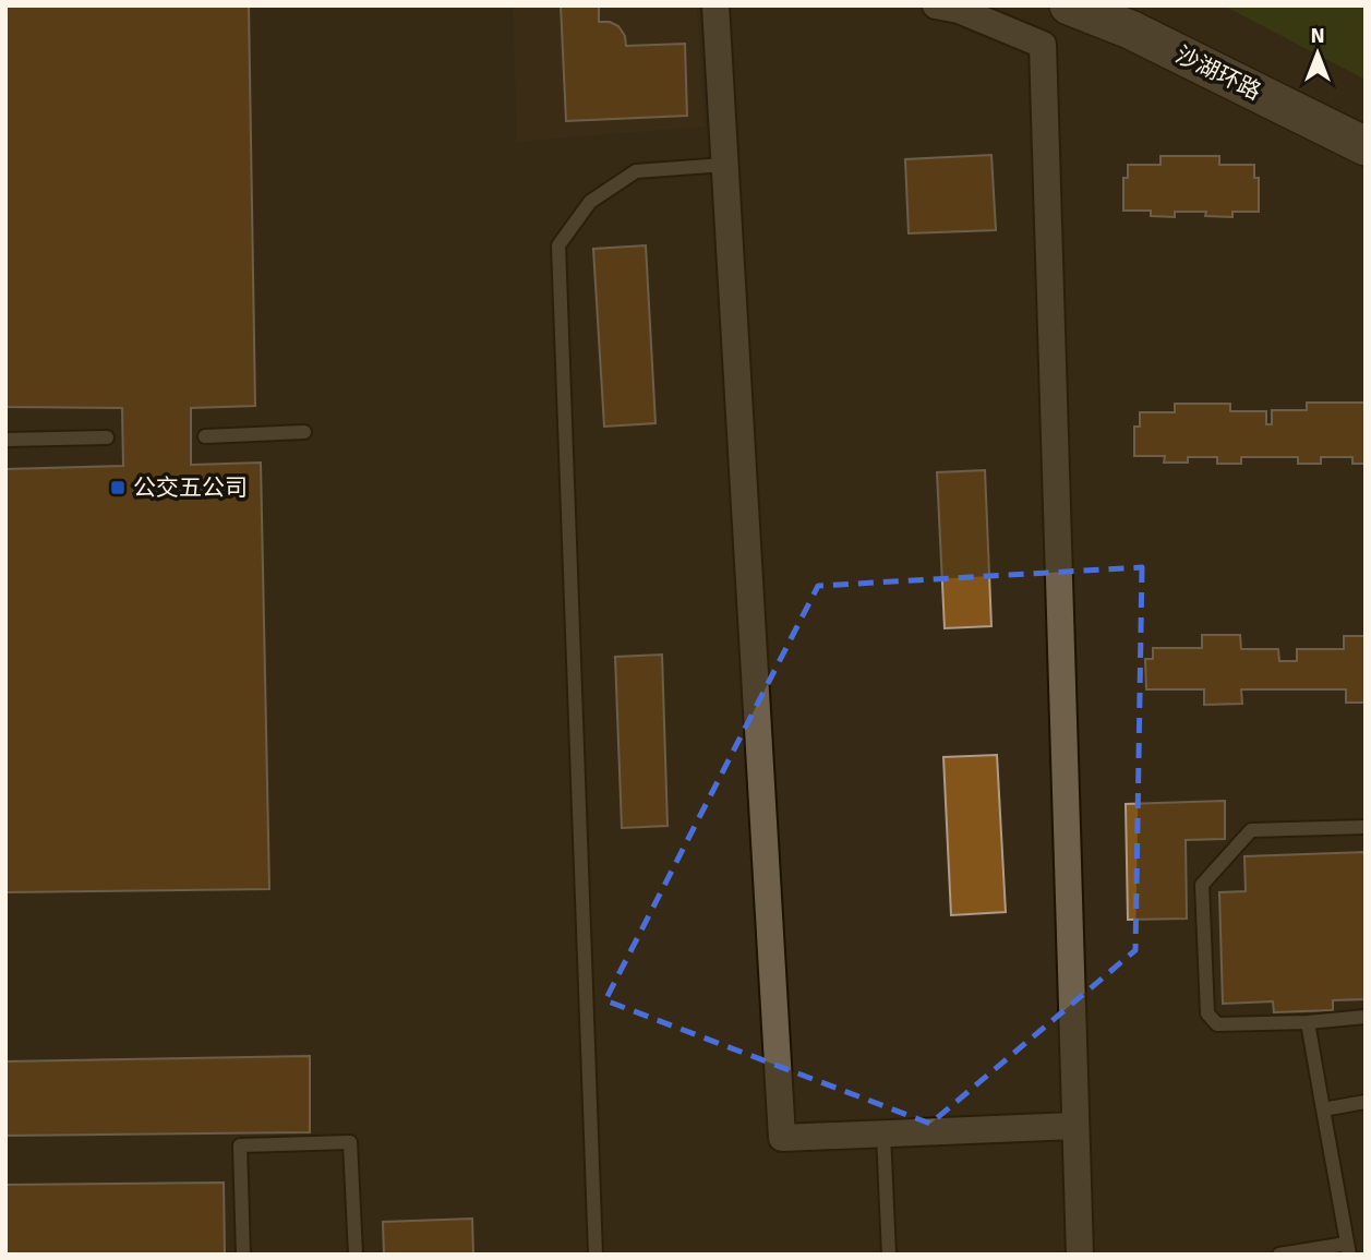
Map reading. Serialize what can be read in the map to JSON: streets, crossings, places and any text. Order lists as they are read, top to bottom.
{
  "streets": {
    "main road": ["沙湖环路"]
  },
  "places": {
    "transit": ["公交五公司"]
  },
  "north": "top"
}
